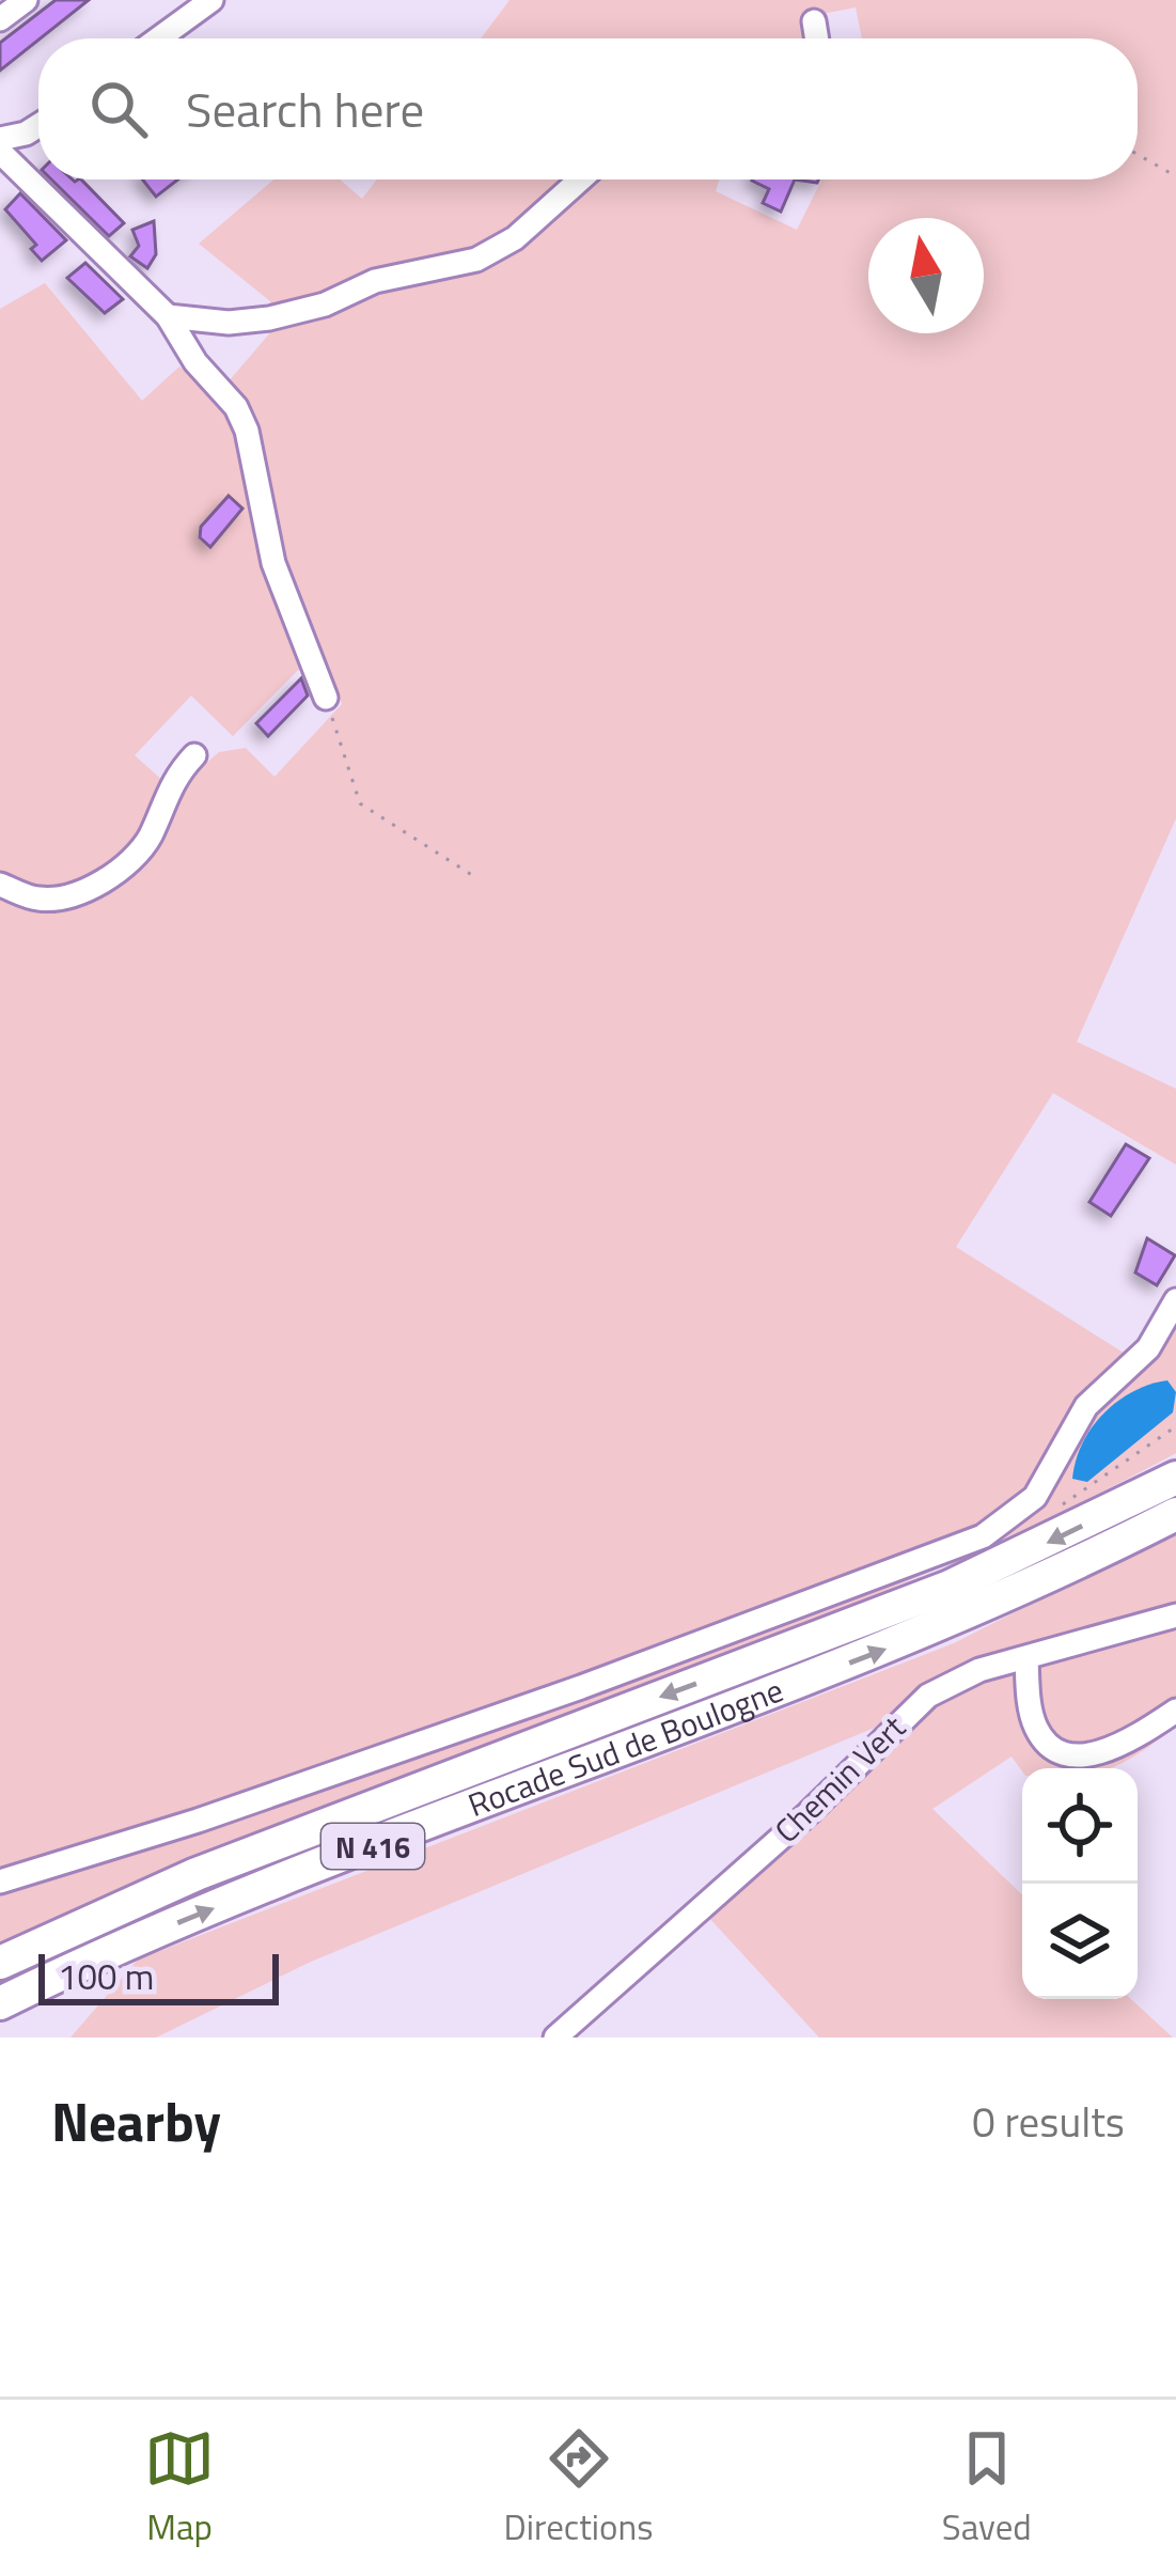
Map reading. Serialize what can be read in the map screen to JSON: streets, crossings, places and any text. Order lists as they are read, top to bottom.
{
  "streets": {
    "highway": ["Rocade Sud de Boulogne", "N 416"],
    "street": ["Chemin Vert"]
  },
  "scale_bar": "100 m",
  "north": "top",
  "page": {
    "search": "Search here",
    "scale": "100 m",
    "heading": ["Nearby", "0 results"],
    "nav": ["Map", "Directions", "Saved"]
  }
}
